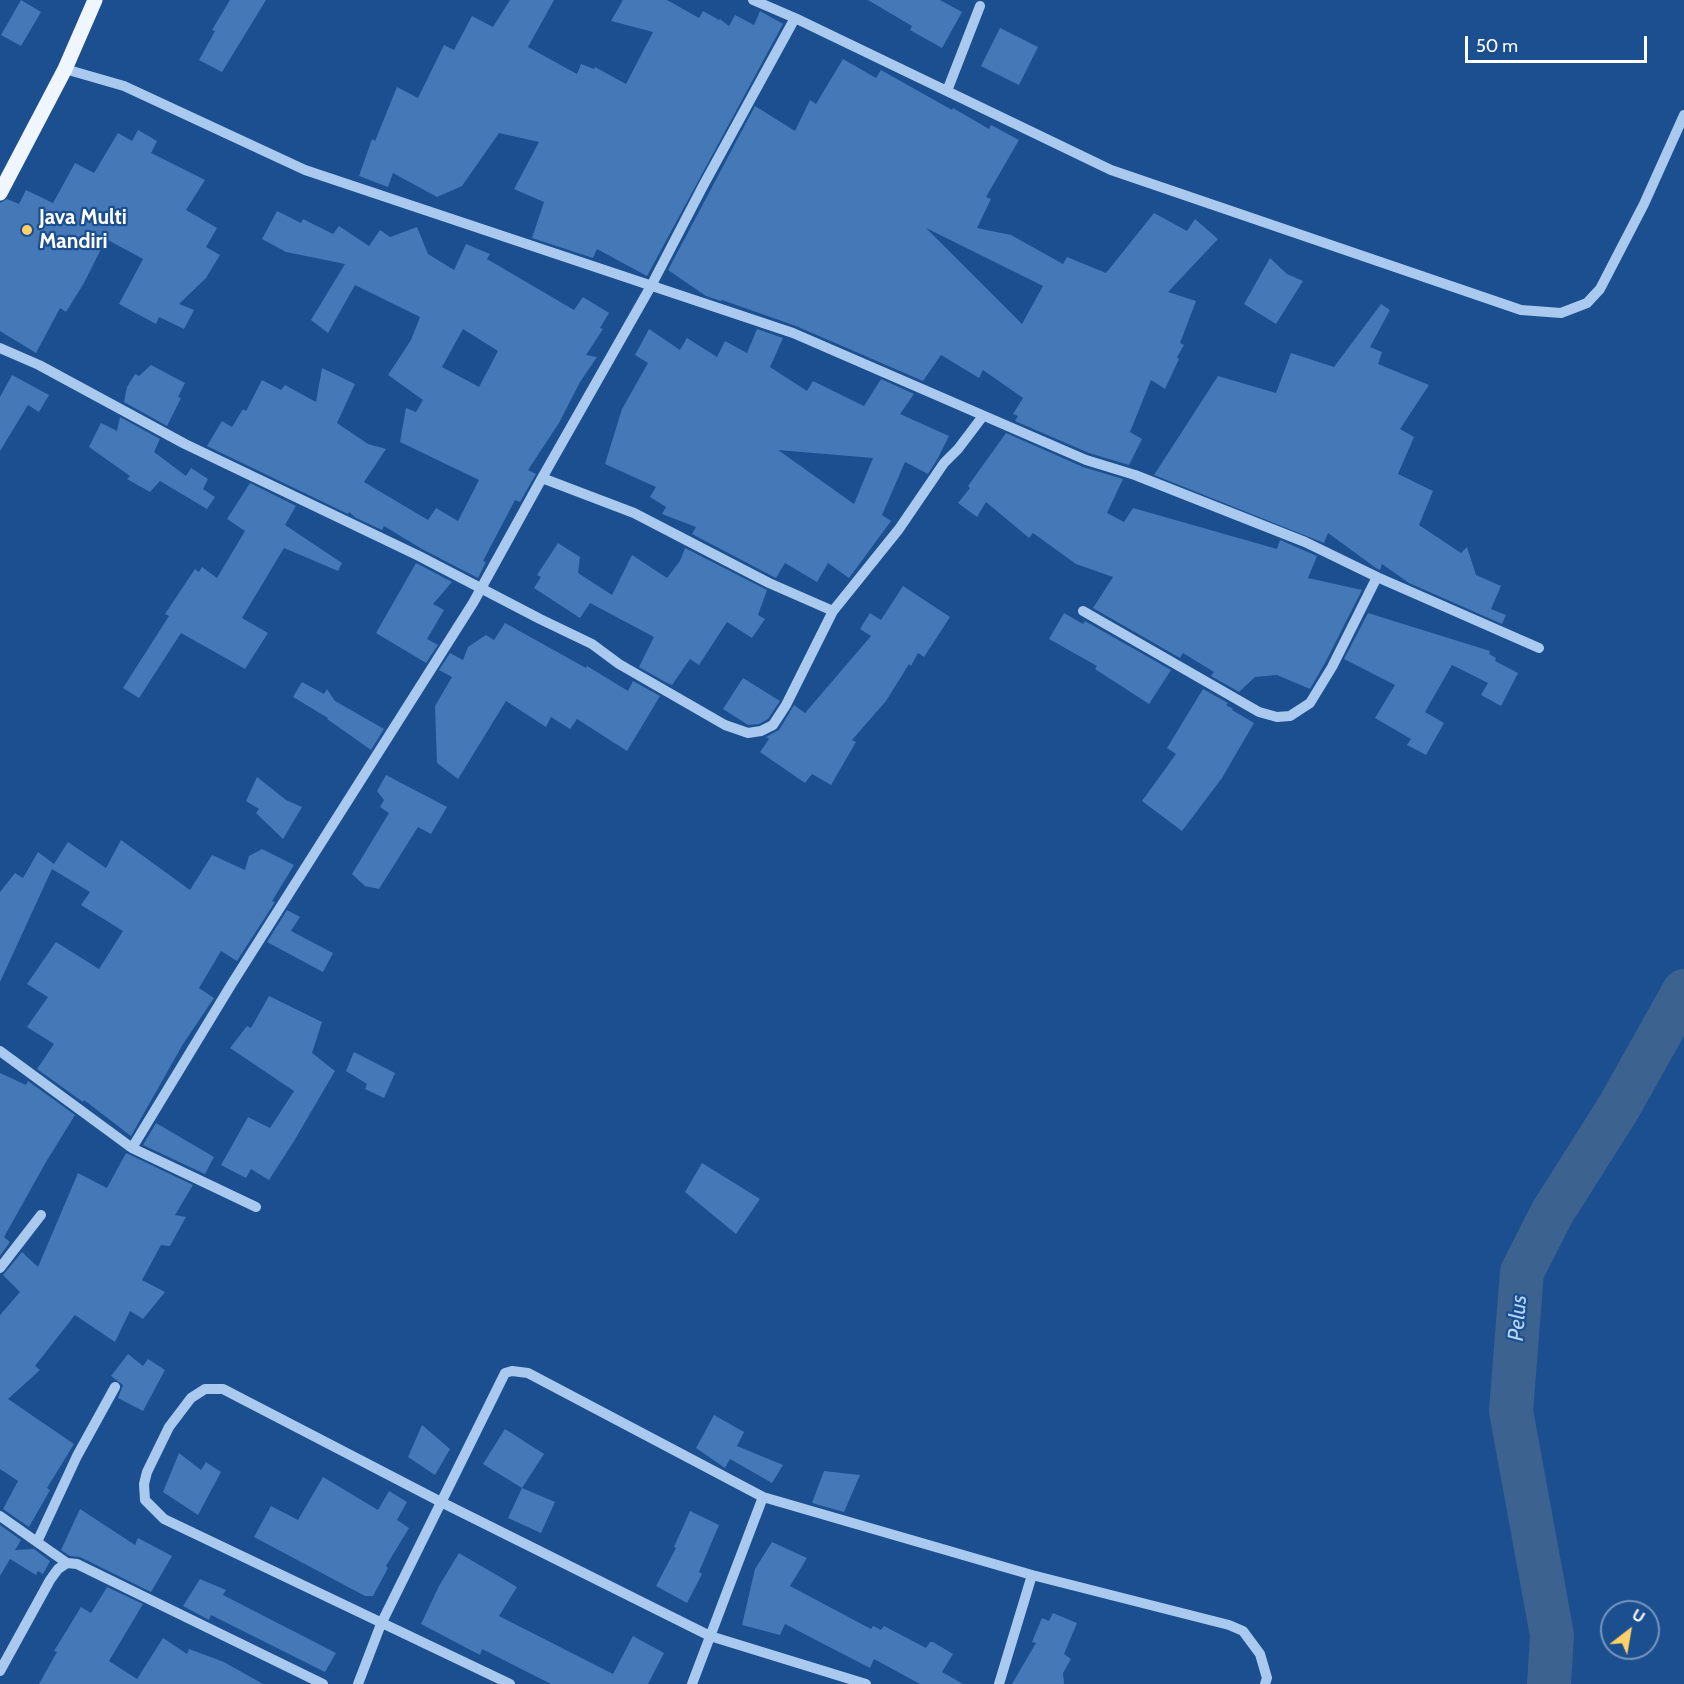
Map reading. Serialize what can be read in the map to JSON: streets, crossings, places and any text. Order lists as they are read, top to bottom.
{
  "water": ["Pelus"],
  "places": ["Java Multi Mandiri"],
  "scale_bar": "50 m",
  "north": "top right"
}
